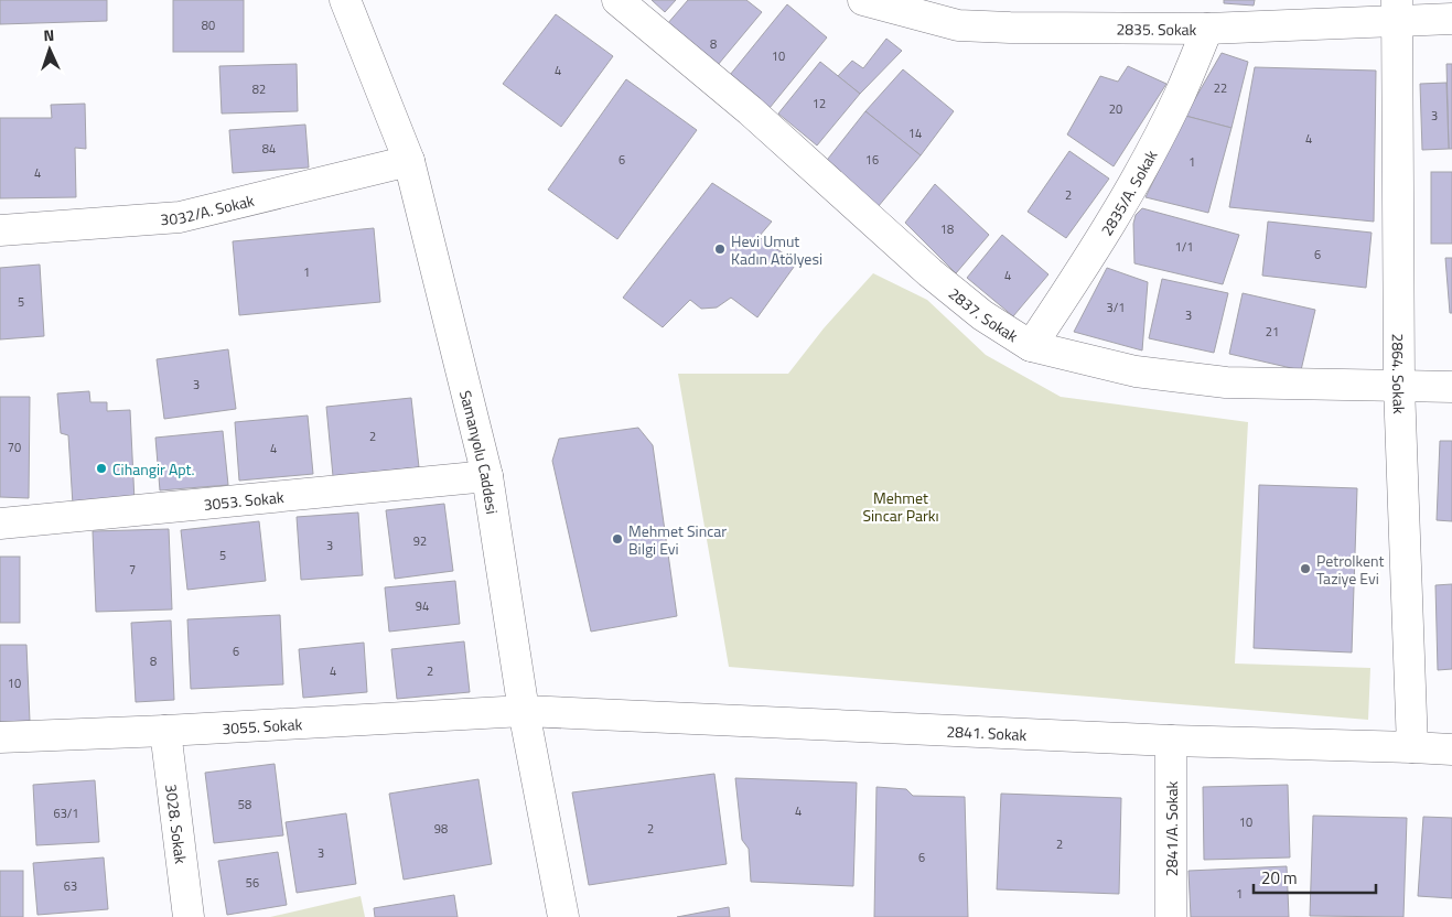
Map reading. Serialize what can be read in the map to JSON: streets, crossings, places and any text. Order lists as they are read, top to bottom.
{
  "streets": {
    "street": [
      "2835. Sokak",
      "2835/A. Sokak",
      "3032/A. Sokak",
      "2837. Sokak",
      "2864. Sokak",
      "Samanyolu Caddesi",
      "3053. Sokak",
      "3055. Sokak",
      "2841. Sokak",
      "3028. Sokak",
      "2841/A. Sokak"
    ]
  },
  "crossings": [
    ["2835. Sokak", "2835/A. Sokak"],
    ["2835. Sokak", "2864. Sokak"],
    ["2835/A. Sokak", "2837. Sokak"],
    ["3032/A. Sokak", "Samanyolu Caddesi"],
    ["2837. Sokak", "2864. Sokak"],
    ["2864. Sokak", "2841. Sokak"],
    ["Samanyolu Caddesi", "3053. Sokak"],
    ["Samanyolu Caddesi", "3055. Sokak"],
    ["Samanyolu Caddesi", "2841. Sokak"],
    ["3055. Sokak", "2841. Sokak"],
    ["3055. Sokak", "3028. Sokak"],
    ["2841. Sokak", "2841/A. Sokak"]
  ],
  "parks": ["Mehmet Sincar Parkı"],
  "places": [
    "Hevi Umut Kadın Atölyesi",
    "Cihangir Apt.",
    "Mehmet Sincar Bilgi Evi",
    "Petrolkent Taziye Evi"
  ],
  "house_numbers": [
    "80",
    "8",
    "10",
    "4",
    "22",
    "82",
    "12",
    "20",
    "3",
    "14",
    "4",
    "84",
    "6",
    "16",
    "1",
    "4",
    "2",
    "18",
    "1/1",
    "6",
    "1",
    "4",
    "5",
    "3/1",
    "3",
    "21",
    "3",
    "2",
    "70",
    "4",
    "92",
    "3",
    "5",
    "7",
    "94",
    "6",
    "8",
    "4",
    "2",
    "10",
    "58",
    "4",
    "63/1",
    "10",
    "98",
    "2",
    "2",
    "3",
    "6",
    "56",
    "63",
    "1"
  ],
  "scale_bar": "20 m",
  "north": "top"
}
